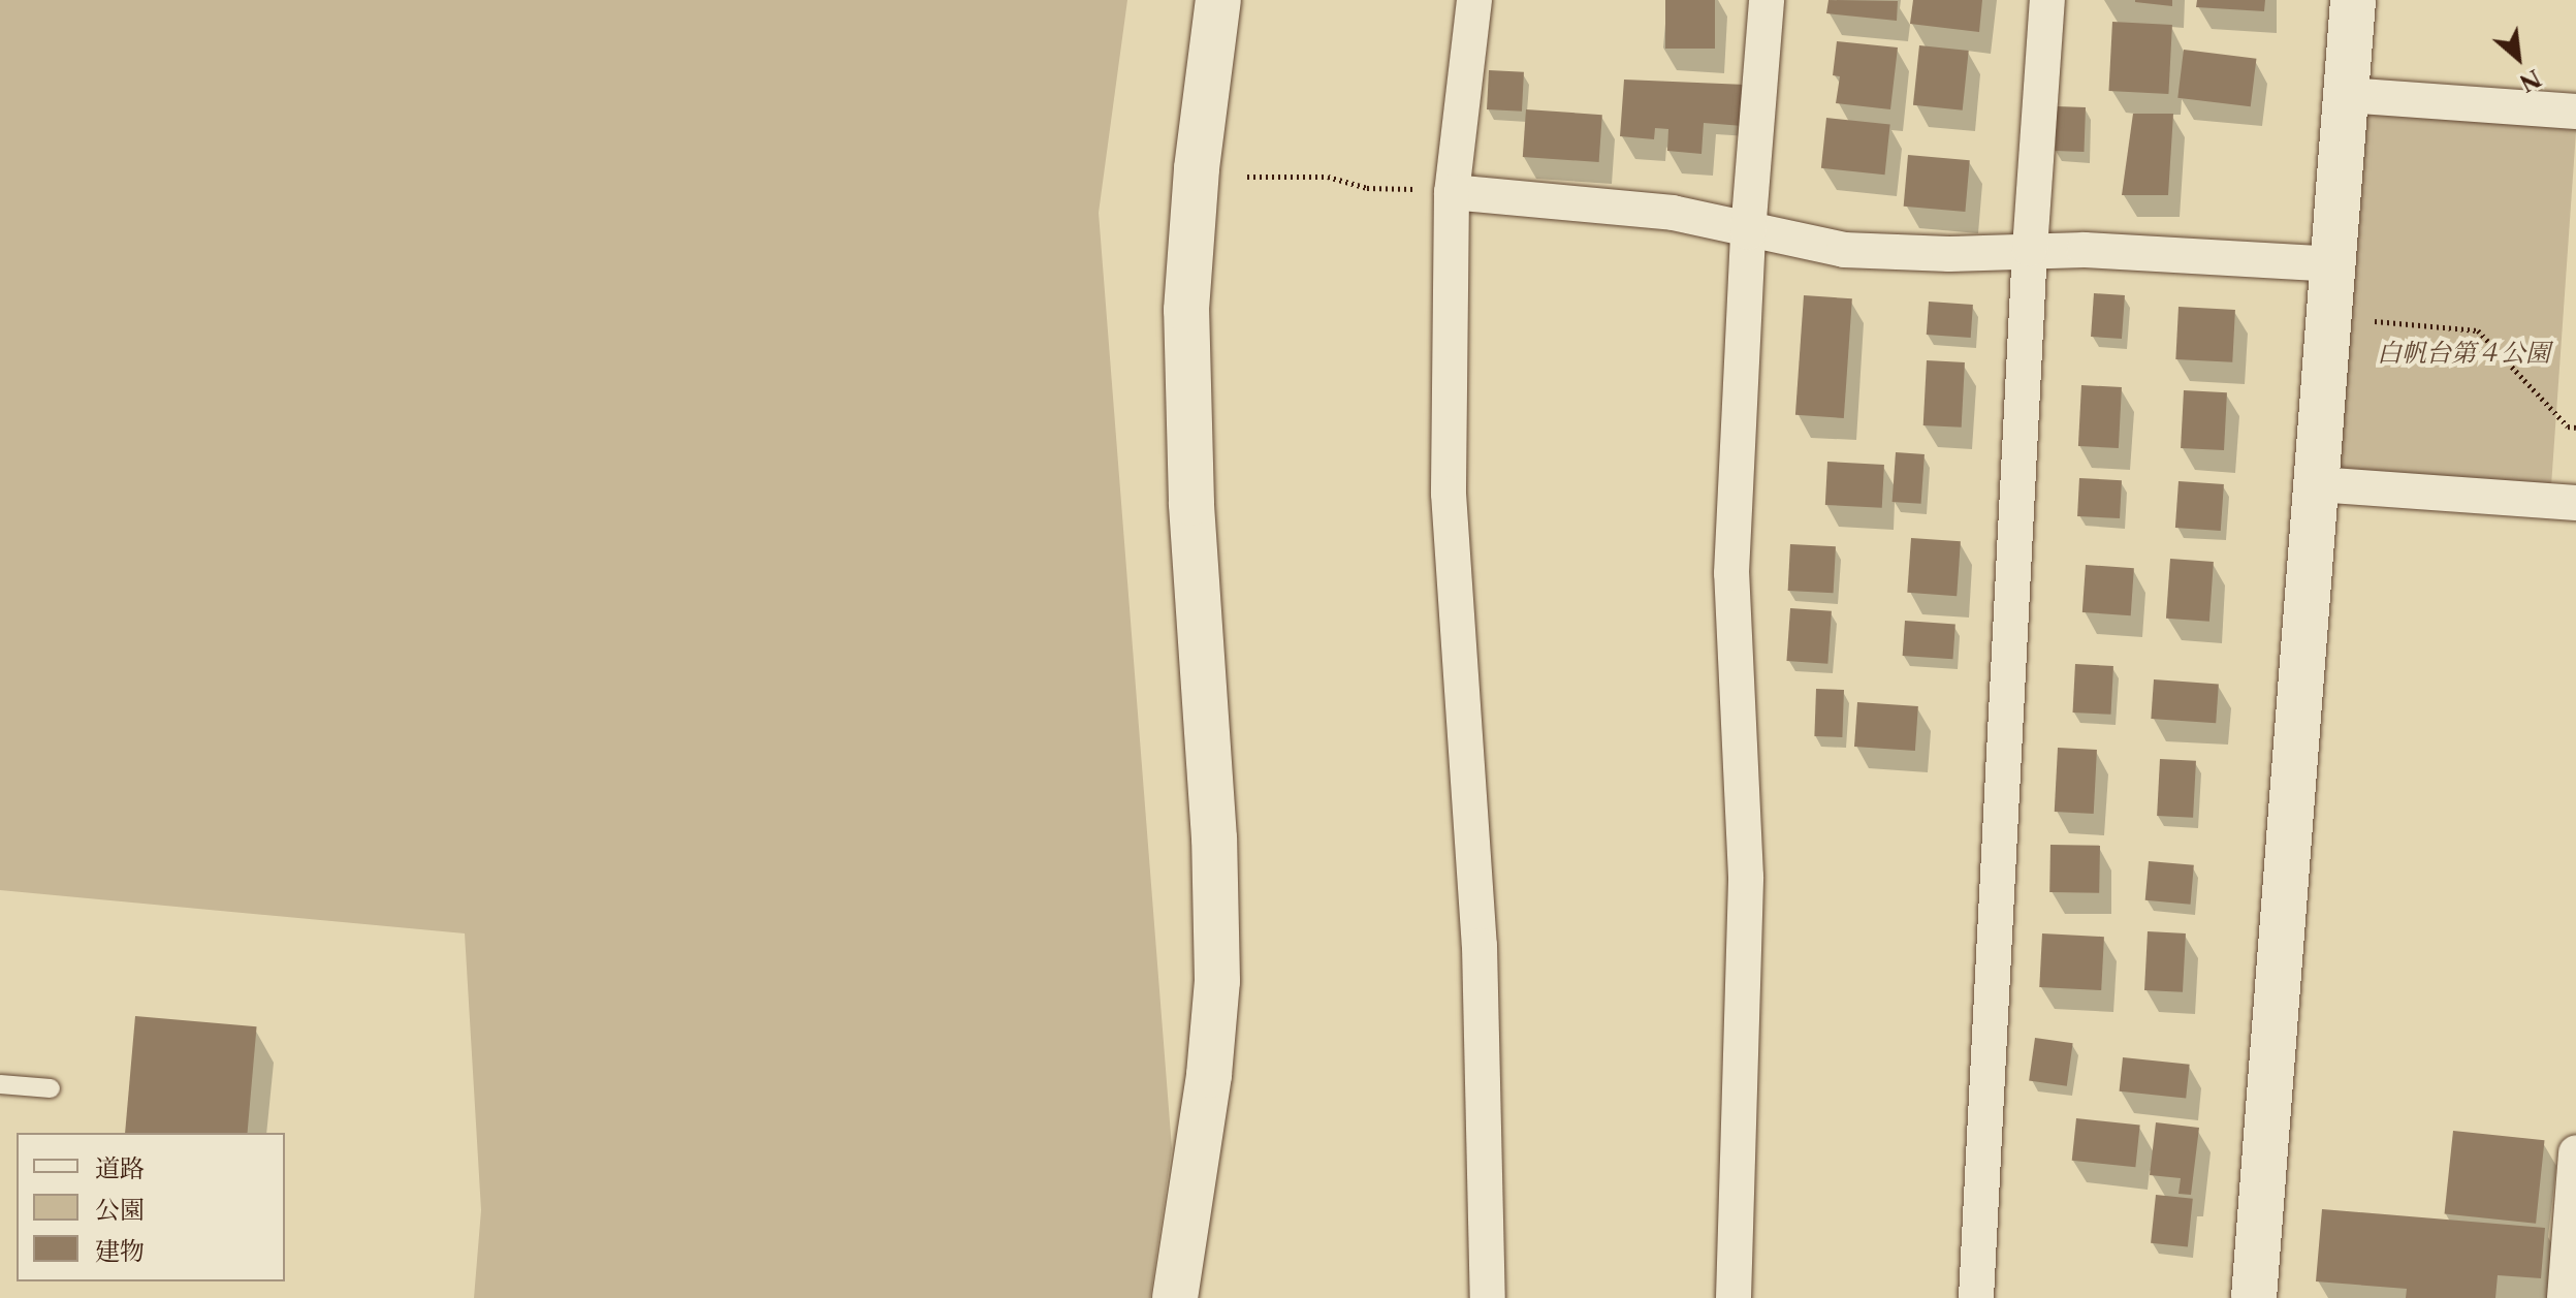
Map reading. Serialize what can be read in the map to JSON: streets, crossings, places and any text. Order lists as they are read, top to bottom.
{
  "parks": ["白帆台第４公園"],
  "legend": ["道路", "公園", "建物"],
  "north": "bottom right"
}
